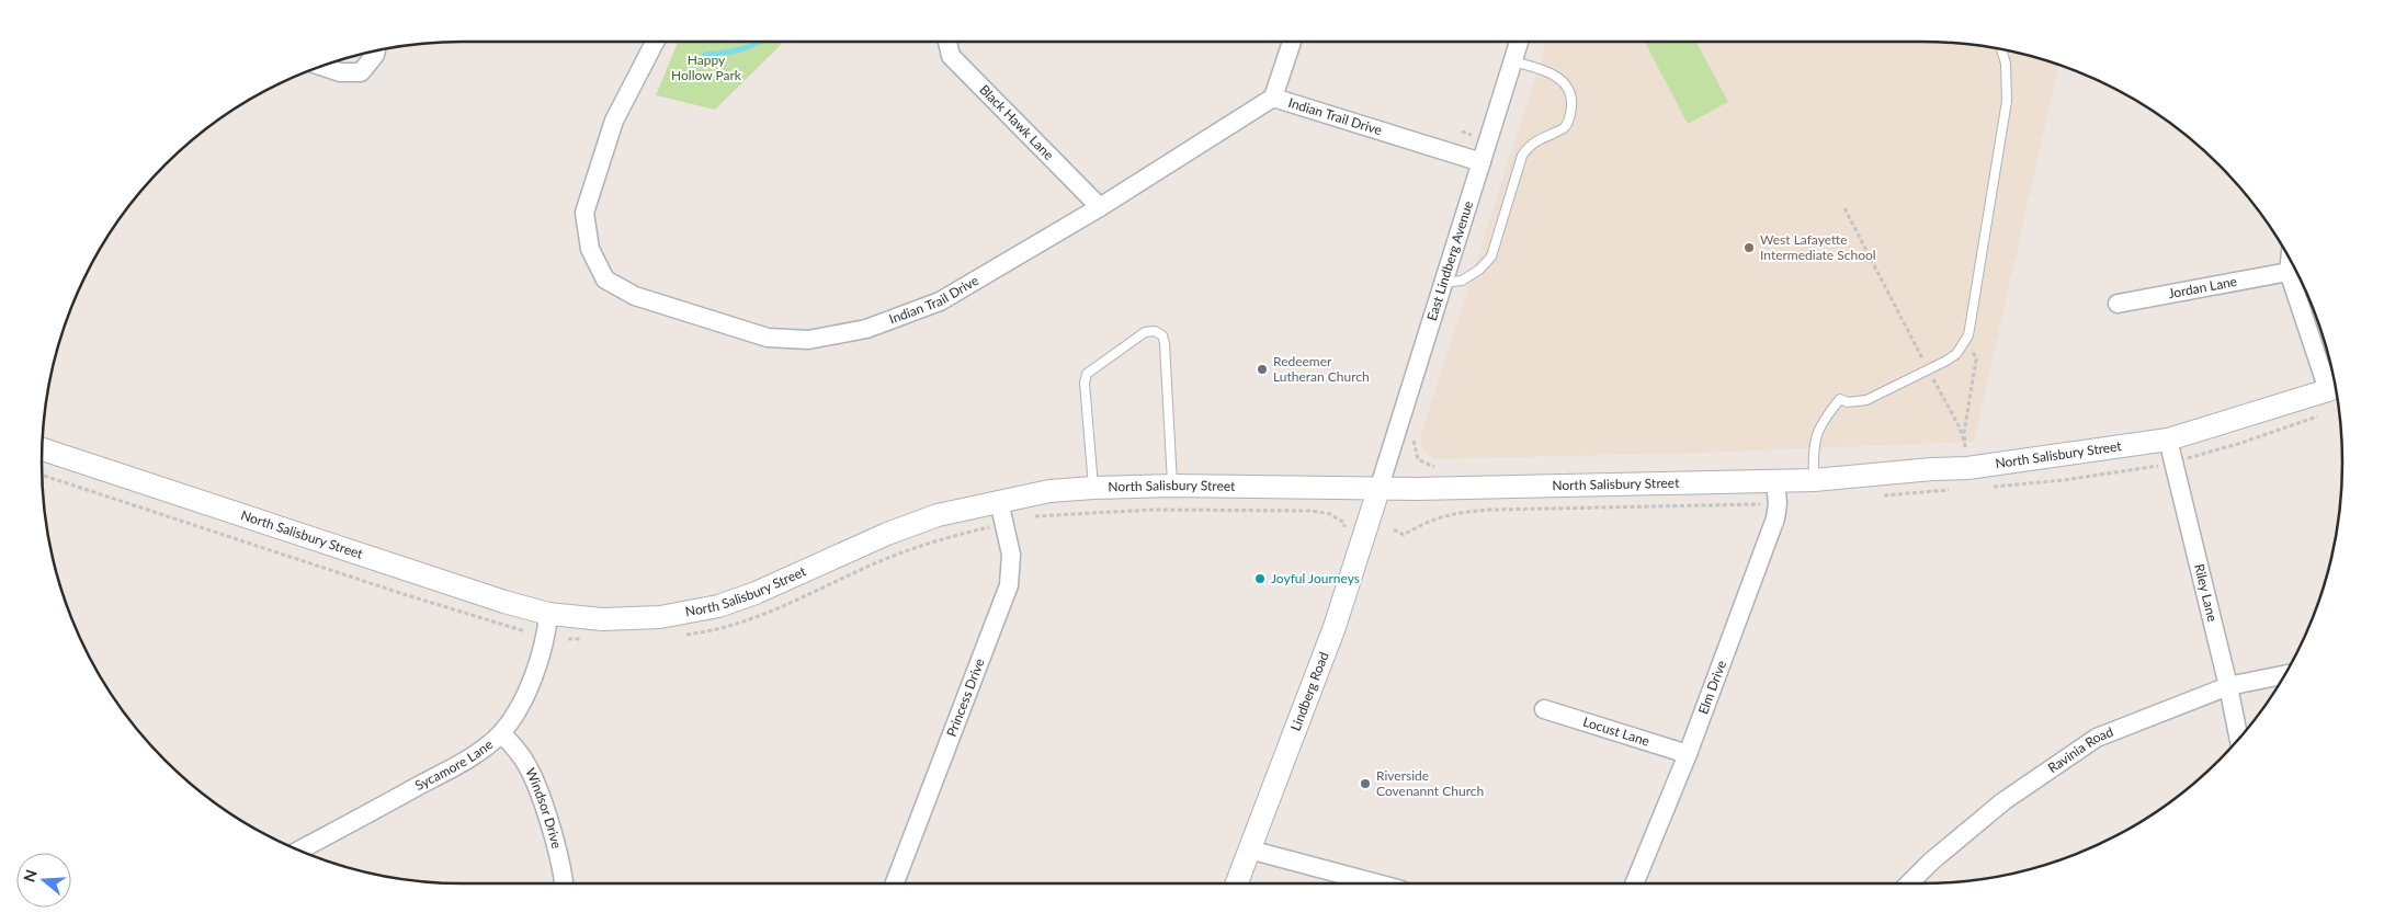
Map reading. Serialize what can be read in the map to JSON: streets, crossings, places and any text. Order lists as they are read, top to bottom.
{
  "streets": {
    "street": [
      "Indian Trail Drive",
      "Black Hawk Lane",
      "East Lindberg Avenue",
      "Jordan Lane",
      "North Salisbury Street",
      "Riley Lane",
      "Elm Drive",
      "Lindberg Road",
      "Princess Drive",
      "Locust Lane",
      "Ravinia Road",
      "Sycamore Lane",
      "Windsor Drive"
    ]
  },
  "crossings": [
    ["Indian Trail Drive", "Black Hawk Lane"],
    ["Indian Trail Drive", "East Lindberg Avenue"],
    ["East Lindberg Avenue", "North Salisbury Street"],
    ["East Lindberg Avenue", "Lindberg Road"],
    ["North Salisbury Street", "Riley Lane"],
    ["North Salisbury Street", "Elm Drive"],
    ["North Salisbury Street", "Lindberg Road"],
    ["North Salisbury Street", "Princess Drive"],
    ["North Salisbury Street", "Sycamore Lane"],
    ["Riley Lane", "Ravinia Road"],
    ["Elm Drive", "Locust Lane"],
    ["Sycamore Lane", "Windsor Drive"]
  ],
  "parks": ["Happy Hollow Park"],
  "places": [
    "West Lafayette Intermediate School",
    "Redeemer Lutheran Church",
    "Joyful Journeys",
    "Riverside Covenannt Church"
  ],
  "north": "left"
}
